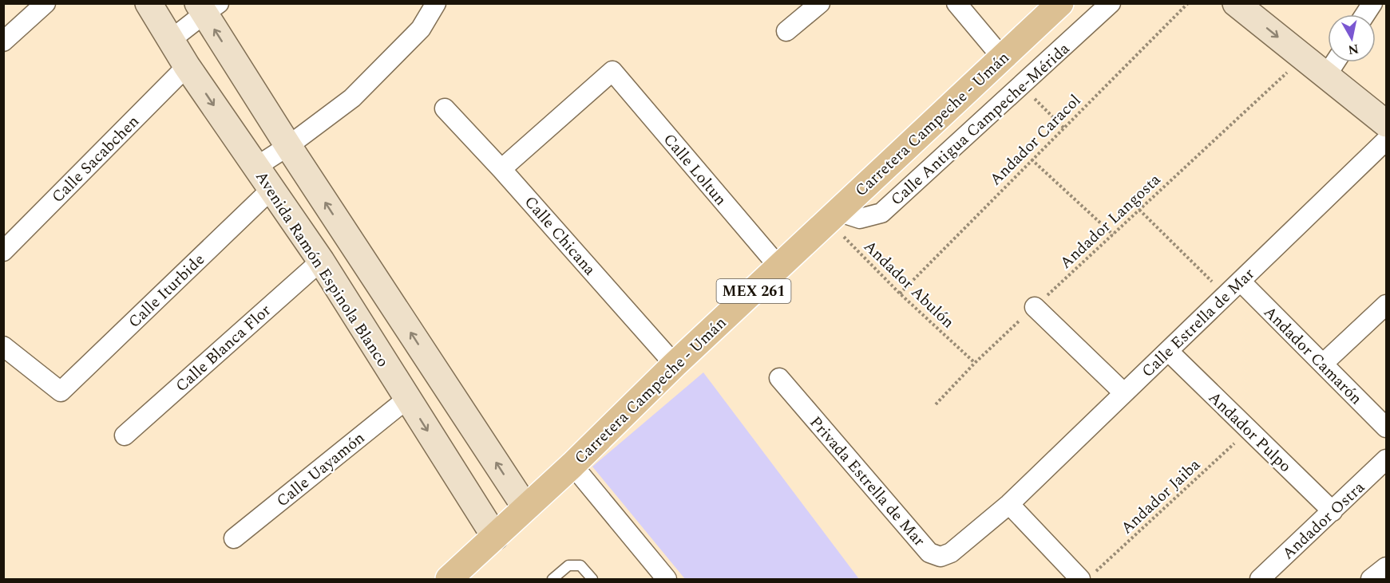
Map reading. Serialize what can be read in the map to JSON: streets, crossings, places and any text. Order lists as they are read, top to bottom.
{
  "streets": {
    "main road": ["Carretera Campeche - Umán", "Avenida Ramón Espinola Blanco", "MEX 261"],
    "street": [
      "Calle Antigua Campeche-Mérida",
      "Calle Sacabchen",
      "Calle Loltun",
      "Calle Chicana",
      "Calle Iturbide",
      "Calle Estrella de Mar",
      "Calle Blanca Flor",
      "Andador Camarón",
      "Andador Pulpo",
      "Calle Uayamón",
      "Privada Estrella de Mar",
      "Andador Ostra"
    ],
    "path": [
      "Andador Caracol",
      "Andador Langosta",
      "Andador Abulón",
      "Andador Jaiba"
    ]
  },
  "crossings": [
    ["Carretera Campeche - Umán", "Calle Antigua Campeche-Mérida"],
    ["Carretera Campeche - Umán", "Calle Loltun"],
    ["Carretera Campeche - Umán", "Calle Chicana"],
    ["Carretera Campeche - Umán", "Avenida Ramón Espinola Blanco"],
    ["Carretera Campeche - Umán", "Andador Abulón"],
    ["Calle Antigua Campeche-Mérida", "Andador Abulón"],
    ["Andador Caracol", "Andador Abulón"],
    ["Calle Sacabchen", "Avenida Ramón Espinola Blanco"],
    ["Calle Loltun", "Calle Chicana"],
    ["Andador Langosta", "Andador Abulón"],
    ["Avenida Ramón Espinola Blanco", "Calle Iturbide"],
    ["Avenida Ramón Espinola Blanco", "Calle Blanca Flor"],
    ["Avenida Ramón Espinola Blanco", "Calle Uayamón"],
    ["Calle Estrella de Mar", "Andador Camarón"],
    ["Calle Estrella de Mar", "Andador Pulpo"],
    ["Calle Estrella de Mar", "Privada Estrella de Mar"],
    ["Andador Pulpo", "Andador Jaiba"],
    ["Andador Pulpo", "Andador Ostra"]
  ],
  "north": "bottom"
}
